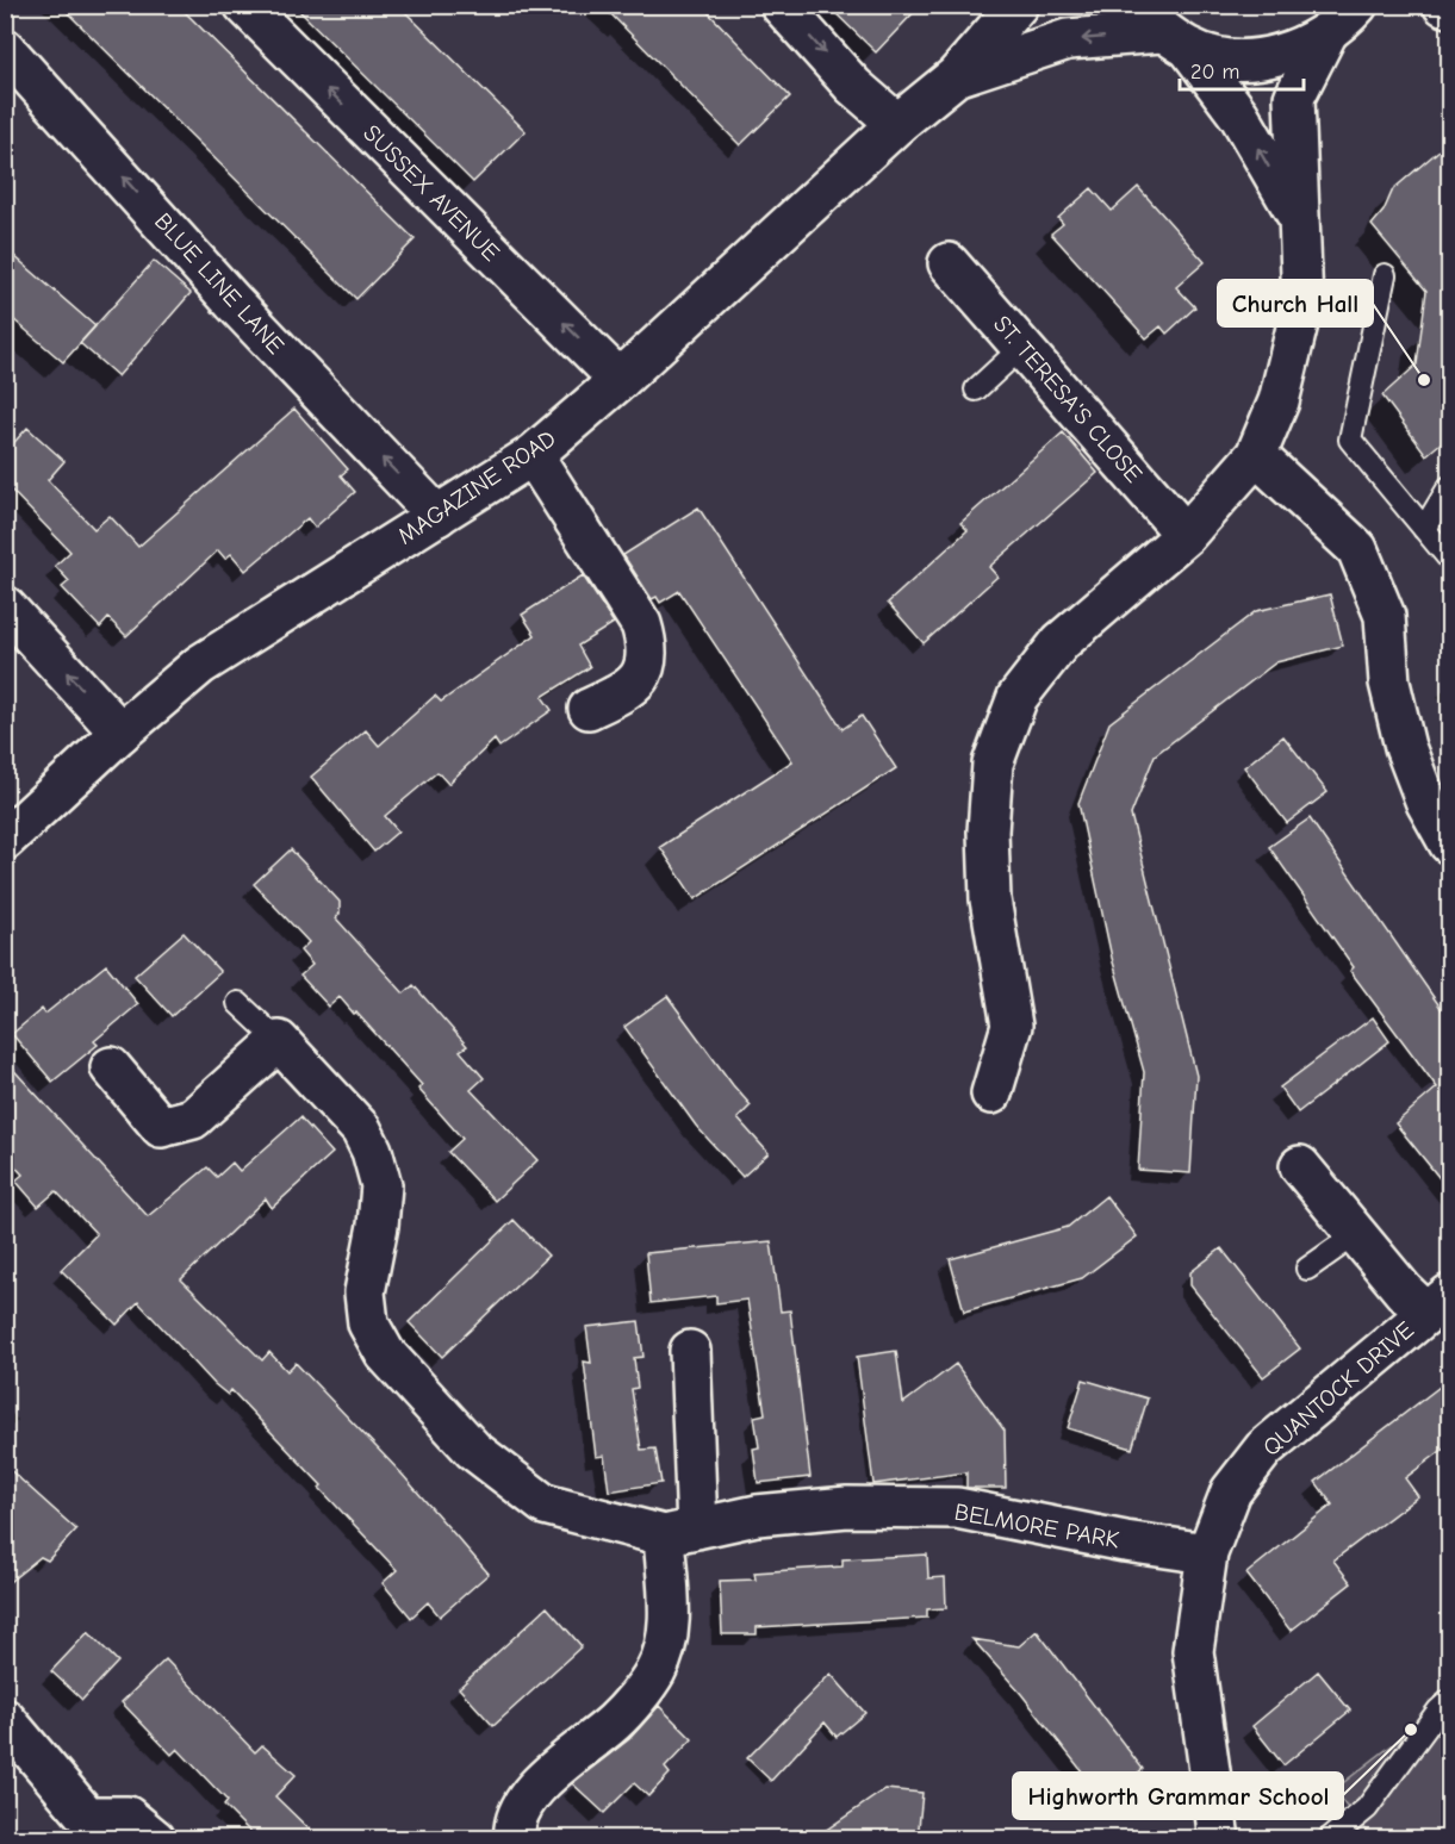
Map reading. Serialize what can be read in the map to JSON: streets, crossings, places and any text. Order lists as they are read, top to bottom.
{
  "streets": {
    "street": [
      "SUSSEX AVENUE",
      "BLUE LINE LANE",
      "ST. TERESA'S CLOSE",
      "MAGAZINE ROAD",
      "QUANTOCK DRIVE",
      "BELMORE PARK"
    ]
  },
  "crossings": [
    ["SUSSEX AVENUE", "MAGAZINE ROAD"],
    ["BLUE LINE LANE", "MAGAZINE ROAD"],
    ["QUANTOCK DRIVE", "BELMORE PARK"]
  ],
  "one_way": ["SUSSEX AVENUE", "BLUE LINE LANE"],
  "places": ["Church Hall", "Highworth Grammar School"],
  "scale_bar": "20 m"
}
